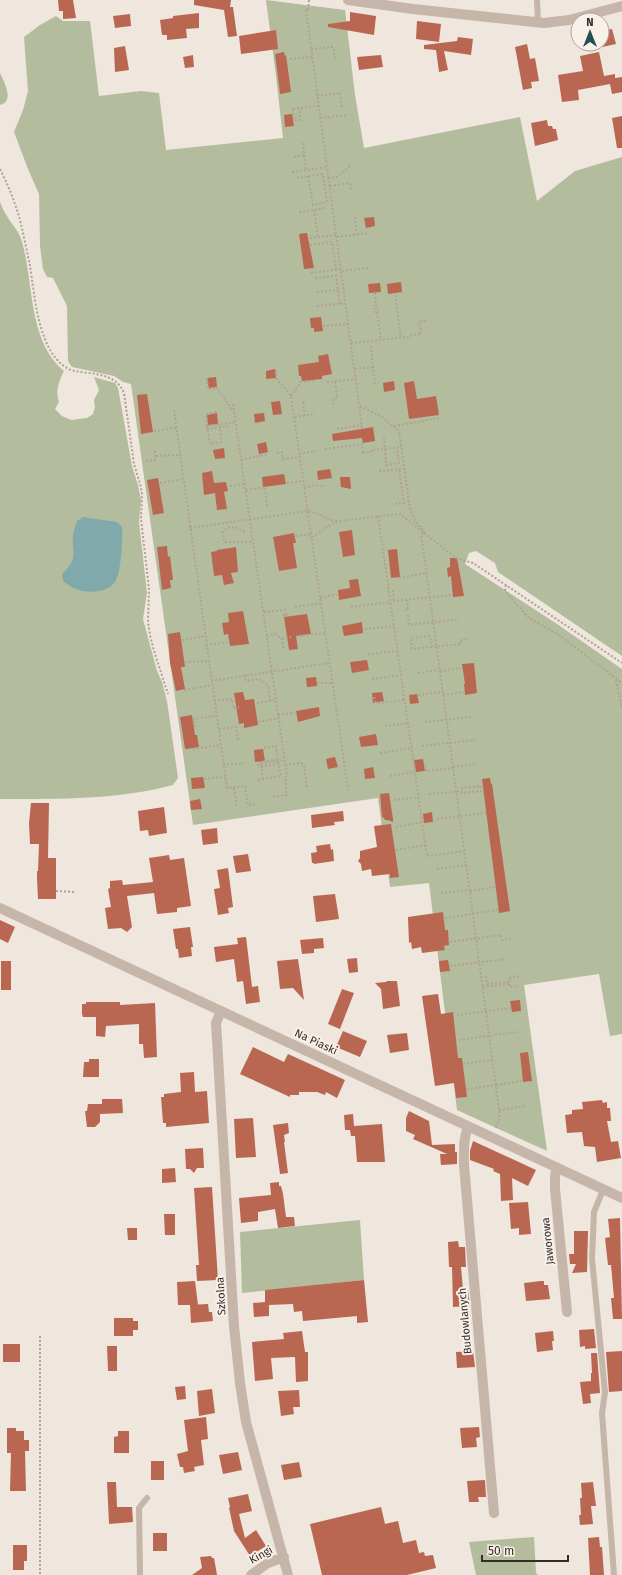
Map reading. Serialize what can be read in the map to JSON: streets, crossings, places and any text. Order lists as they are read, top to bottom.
{
  "streets": {
    "street": [
      "Na Piaski",
      "Jaworowa",
      "Szkolna",
      "Budowlanych",
      "Kingi"
    ]
  },
  "crossings": [
    ["Na Piaski", "Jaworowa"],
    ["Na Piaski", "Szkolna"],
    ["Na Piaski", "Budowlanych"],
    ["Szkolna", "Kingi"]
  ],
  "scale_bar": "50 m",
  "north": "top"
}
